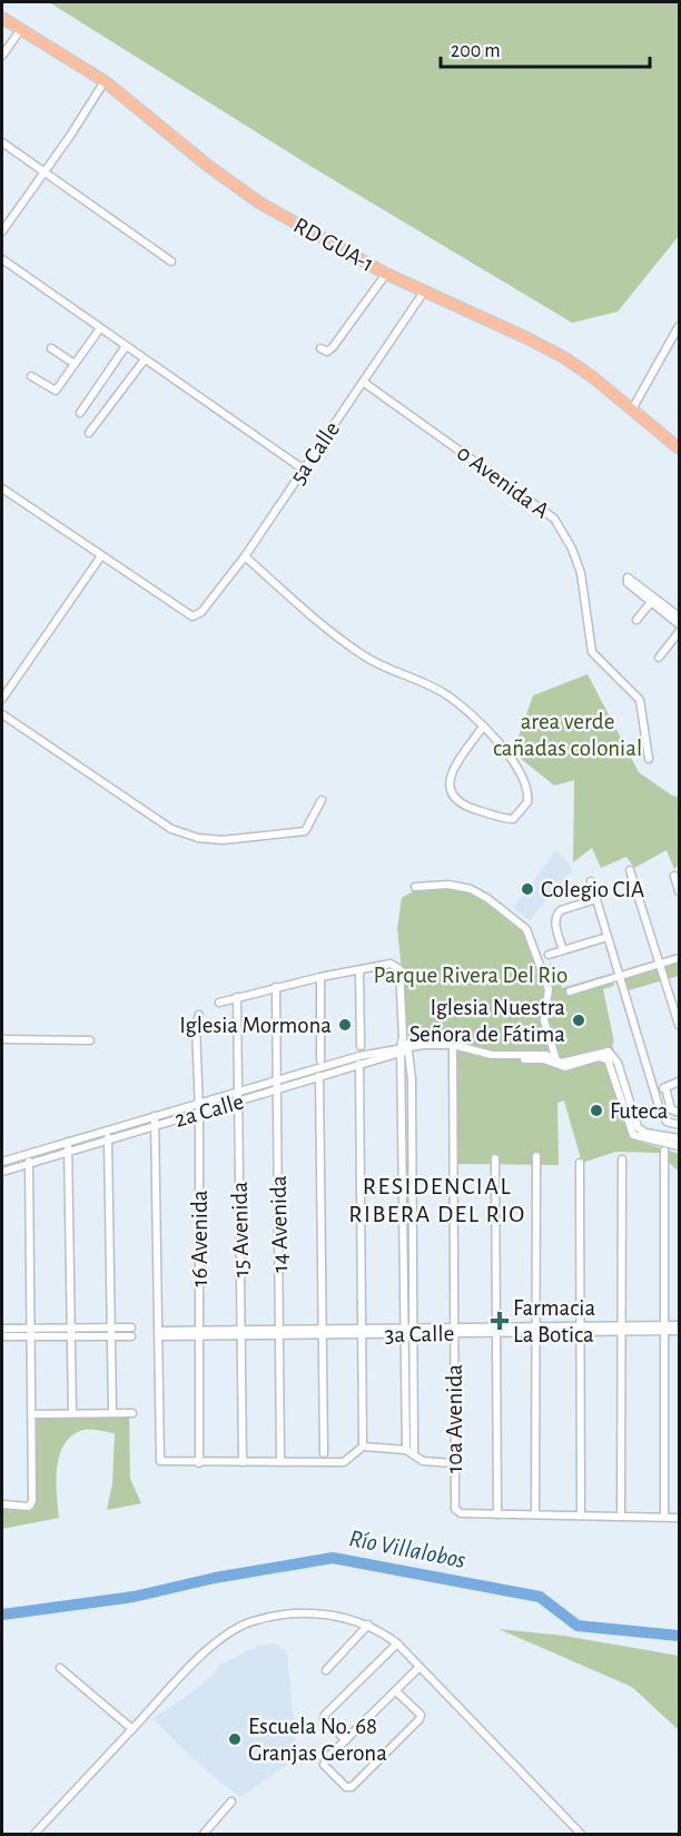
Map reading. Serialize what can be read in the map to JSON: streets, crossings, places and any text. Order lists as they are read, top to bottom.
{
  "streets": {
    "main road": ["RD GUA-1"],
    "street": [
      "5a Calle",
      "0 Avenida A",
      "2a Calle",
      "14 Avenida",
      "15 Avenida",
      "16 Avenida",
      "3a Calle",
      "10a Avenida"
    ]
  },
  "crossings": [
    ["RD GUA-1", "5a Calle"],
    ["5a Calle", "0 Avenida A"],
    ["2a Calle", "14 Avenida"],
    ["2a Calle", "15 Avenida"],
    ["2a Calle", "16 Avenida"],
    ["14 Avenida", "3a Calle"],
    ["15 Avenida", "3a Calle"],
    ["16 Avenida", "3a Calle"],
    ["3a Calle", "10a Avenida"]
  ],
  "districts": ["RESIDENCIAL RIBERA DEL RIO"],
  "water": ["Río Villalobos"],
  "parks": ["area verde cañadas colonial", "Parque Rivera Del Rio"],
  "places": {
    "other": [
      "Colegio CIA",
      "Iglesia Nuestra Señora de Fátima",
      "Iglesia Mormona",
      "Futeca",
      "Escuela No. 68 Granjas Gerona"
    ],
    "health": ["Farmacia La Botica"]
  },
  "scale_bar": "200 m"
}
